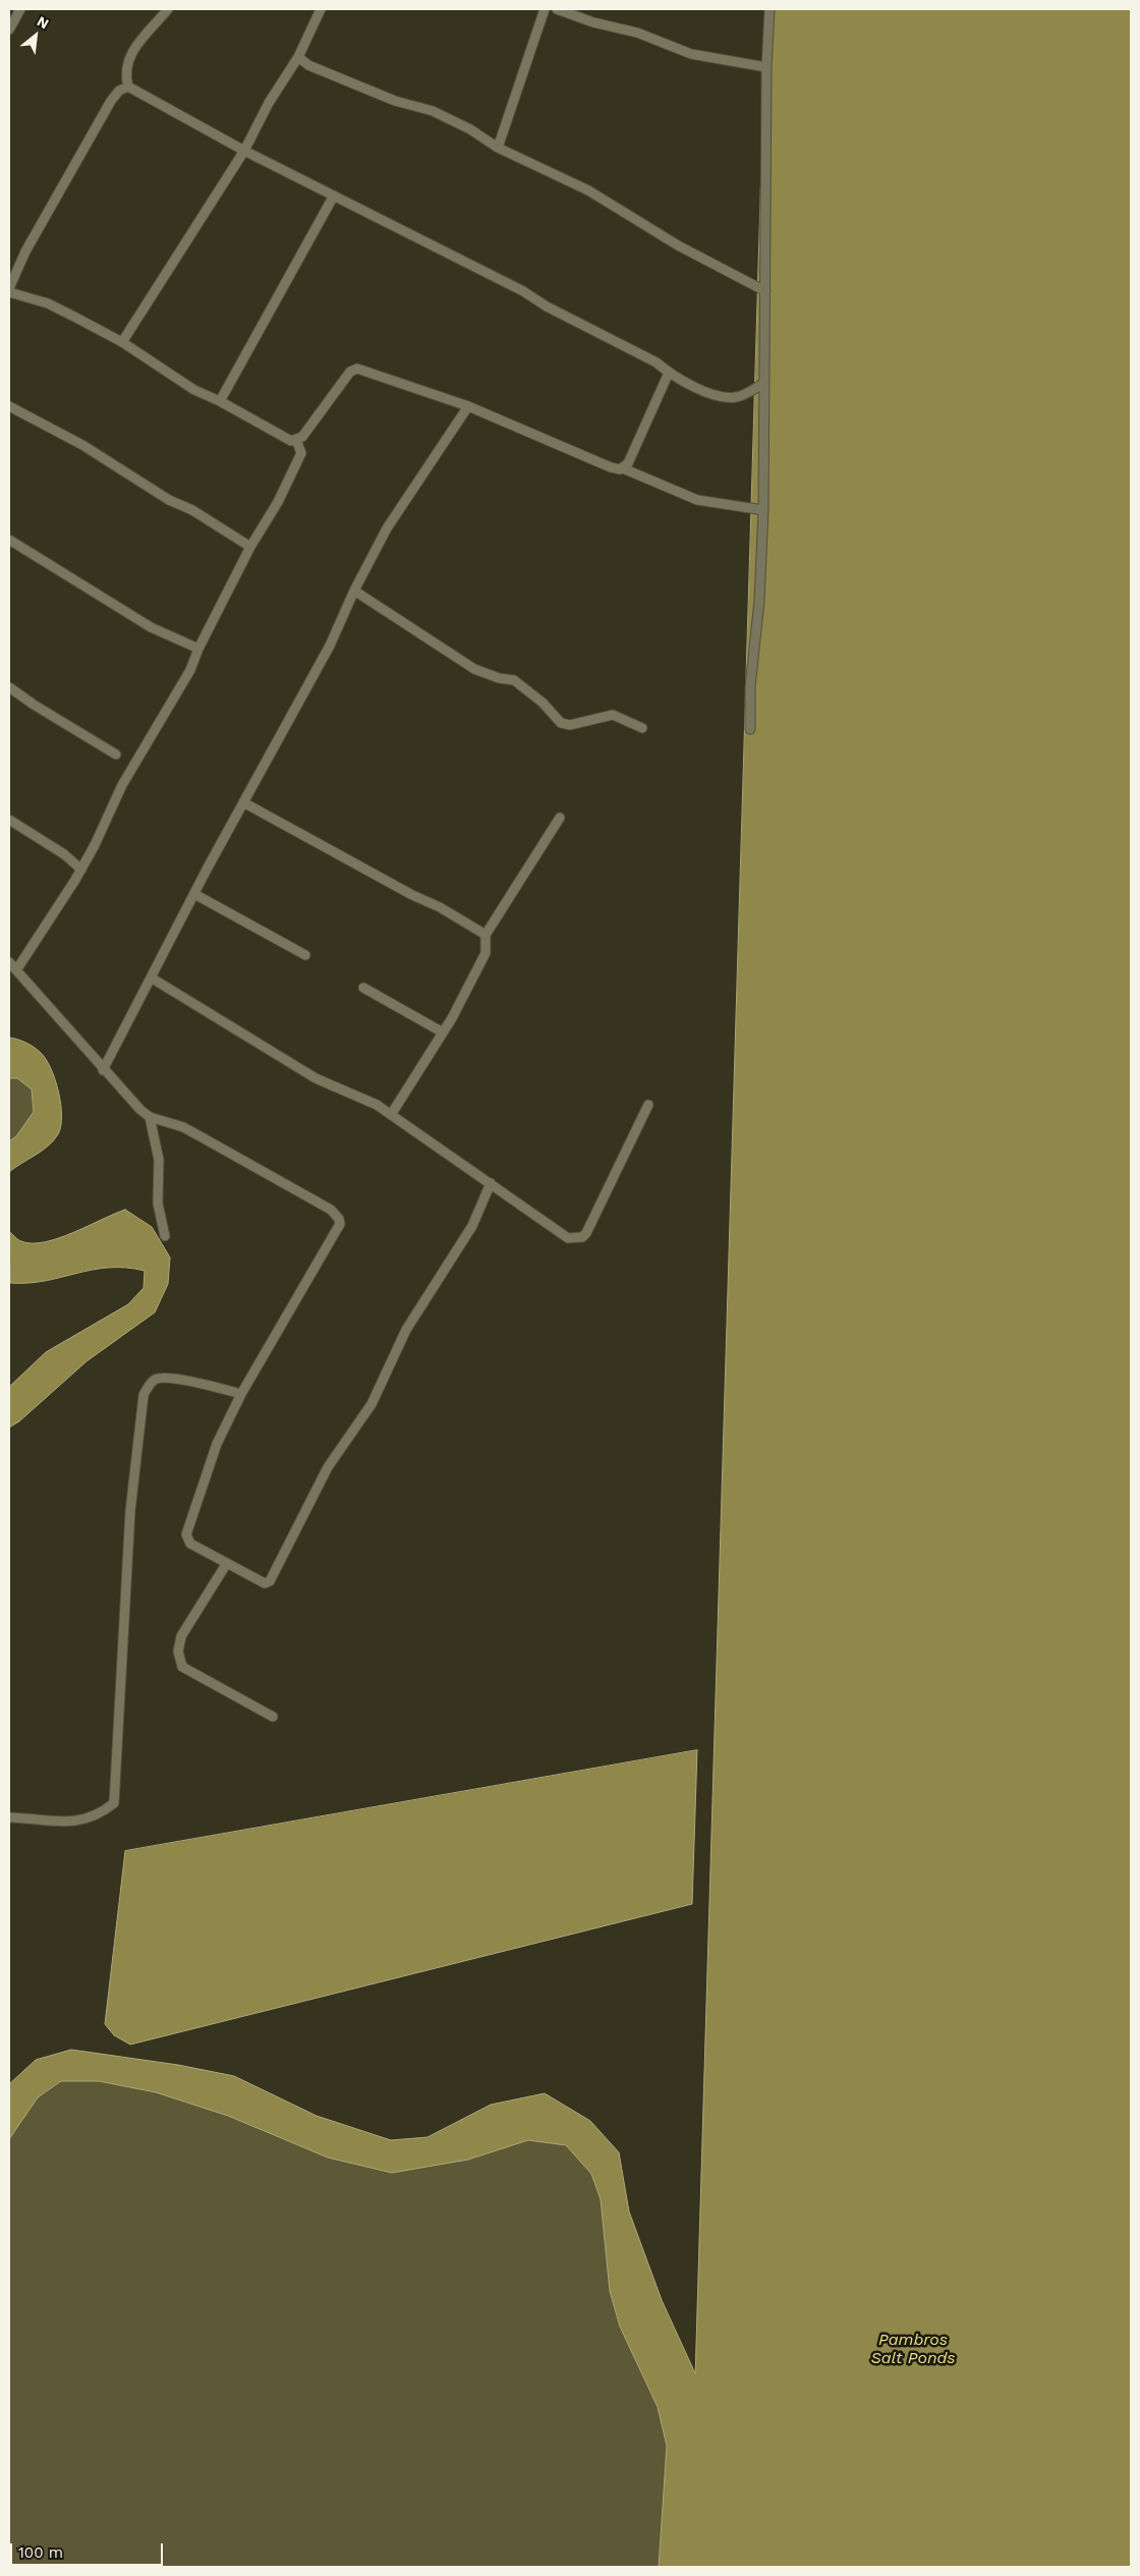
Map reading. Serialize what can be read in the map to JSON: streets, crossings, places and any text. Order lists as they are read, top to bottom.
{
  "water": ["Pambros Salt Ponds"],
  "scale_bar": "100 m",
  "north": "top right"
}
